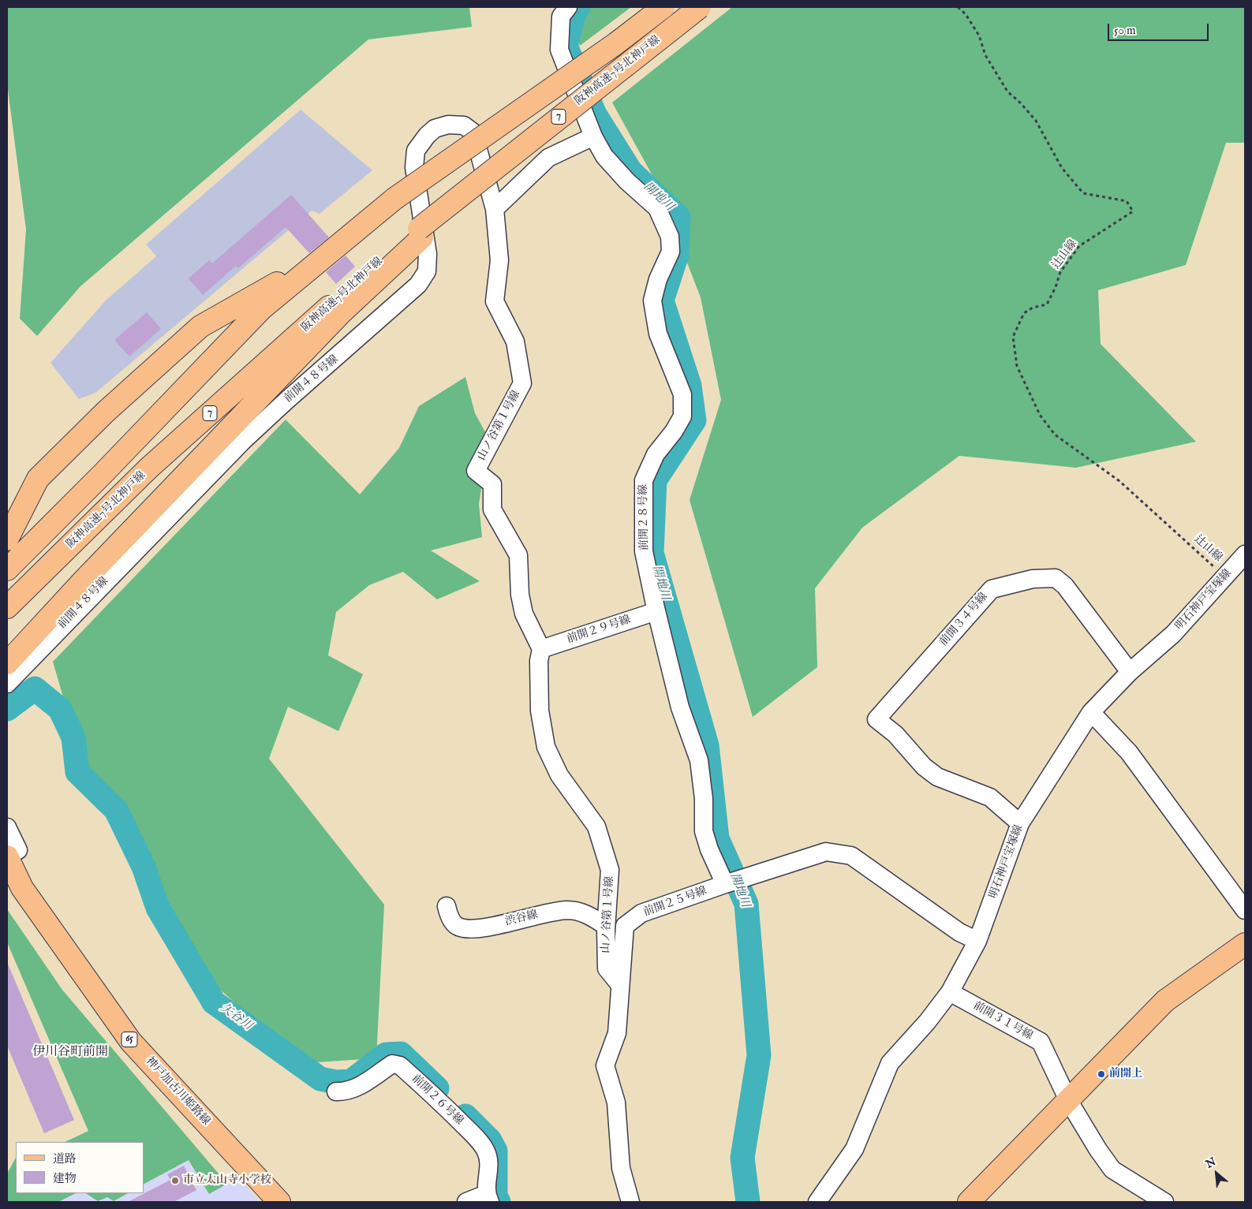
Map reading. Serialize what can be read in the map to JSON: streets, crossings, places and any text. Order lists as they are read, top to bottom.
{
  "streets": {
    "main road": [
      "阪神高速7号北神戸線",
      "7",
      "65",
      "神戸加古川姫路線"
    ],
    "street": [
      "前開４８号線",
      "山ノ谷第１号線",
      "前開２８号線",
      "明石神戸宝塚線",
      "前開３４号線",
      "前開２９号線",
      "前開２５号線",
      "渋谷線",
      "前開３１号線",
      "前開２６号線"
    ],
    "path": ["辻山線"]
  },
  "crossings": [
    ["辻山線", "明石神戸宝塚線"],
    ["前開４８号線", "山ノ谷第１号線"],
    ["山ノ谷第１号線", "前開２９号線"],
    ["山ノ谷第１号線", "前開２５号線"],
    ["山ノ谷第１号線", "渋谷線"],
    ["前開２８号線", "前開２９号線"],
    ["前開２８号線", "前開２５号線"],
    ["明石神戸宝塚線", "前開３４号線"],
    ["明石神戸宝塚線", "前開２５号線"],
    ["明石神戸宝塚線", "前開３１号線"]
  ],
  "districts": ["伊川谷町前開"],
  "water": ["開地川", "矢谷川"],
  "places": ["前開上", "市立太山寺小学校"],
  "legend": ["道路", "建物"],
  "scale_bar": "50 m",
  "north": "top left"
}
